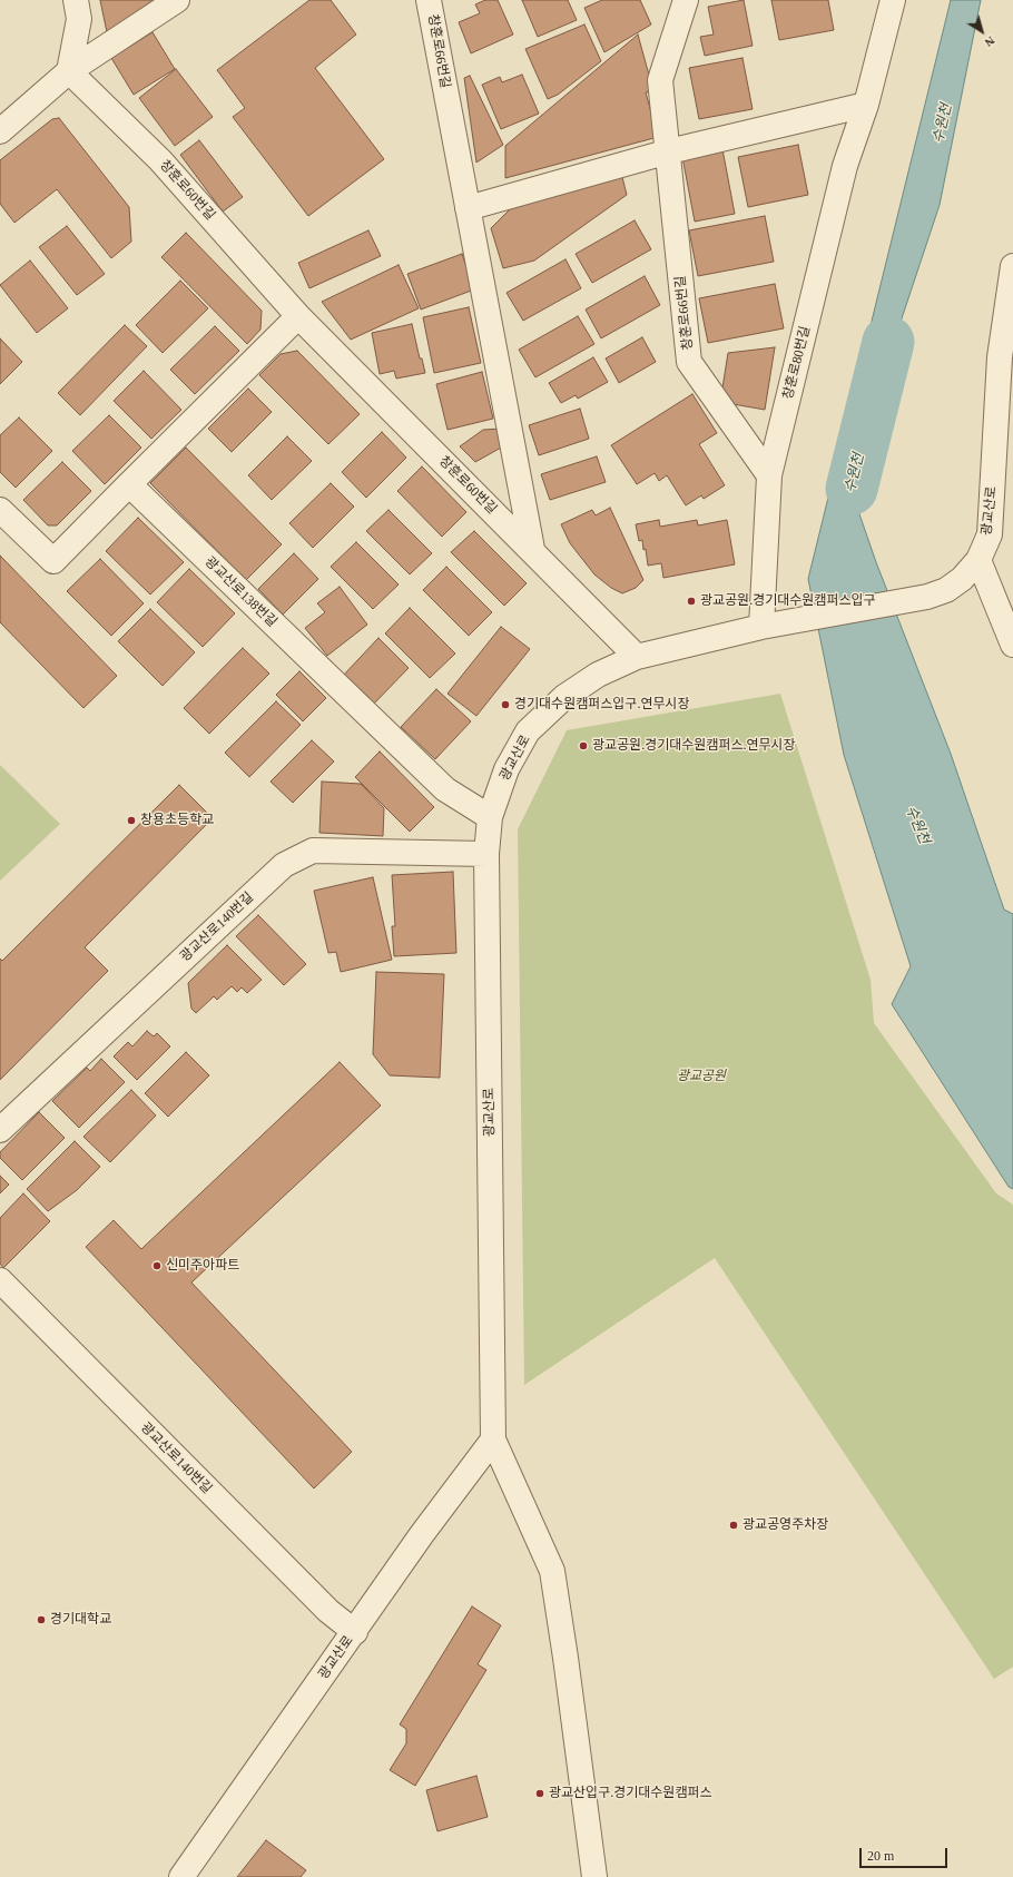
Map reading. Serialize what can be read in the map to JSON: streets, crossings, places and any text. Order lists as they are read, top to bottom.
{
  "streets": {
    "street": [
      "창훈로66번길",
      "창훈로60번길",
      "창훈로80번길",
      "광교산로",
      "광교산로138번길",
      "광교산로140번길"
    ]
  },
  "crossings": [
    ["창훈로66번길", "창훈로60번길"],
    ["창훈로66번길", "창훈로80번길"],
    ["창훈로60번길", "광교산로"],
    ["창훈로80번길", "광교산로"],
    ["광교산로", "광교산로138번길"],
    ["광교산로", "광교산로140번길"]
  ],
  "water": ["수원천"],
  "parks": ["광교공원"],
  "places": [
    "광교공원.경기대수원캠퍼스입구",
    "경기대수원캠퍼스입구.연무시장",
    "광교공원.경기대수원캠퍼스.연무시장",
    "창용초등학교",
    "신미주아파트",
    "광교공영주차장",
    "경기대학교",
    "광교산입구.경기대수원캠퍼스"
  ],
  "scale_bar": "20 m",
  "north": "bottom right"
}
